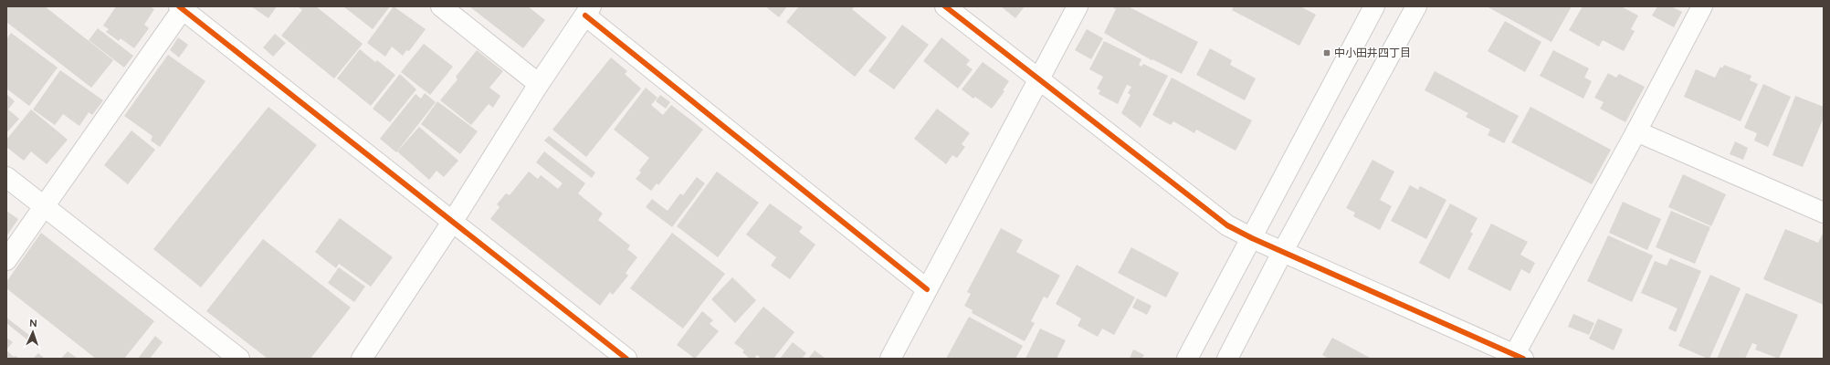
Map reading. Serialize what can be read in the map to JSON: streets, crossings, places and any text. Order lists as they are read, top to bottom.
{
  "places": {
    "transit": ["中小田井四丁目"]
  },
  "north": "top"
}
